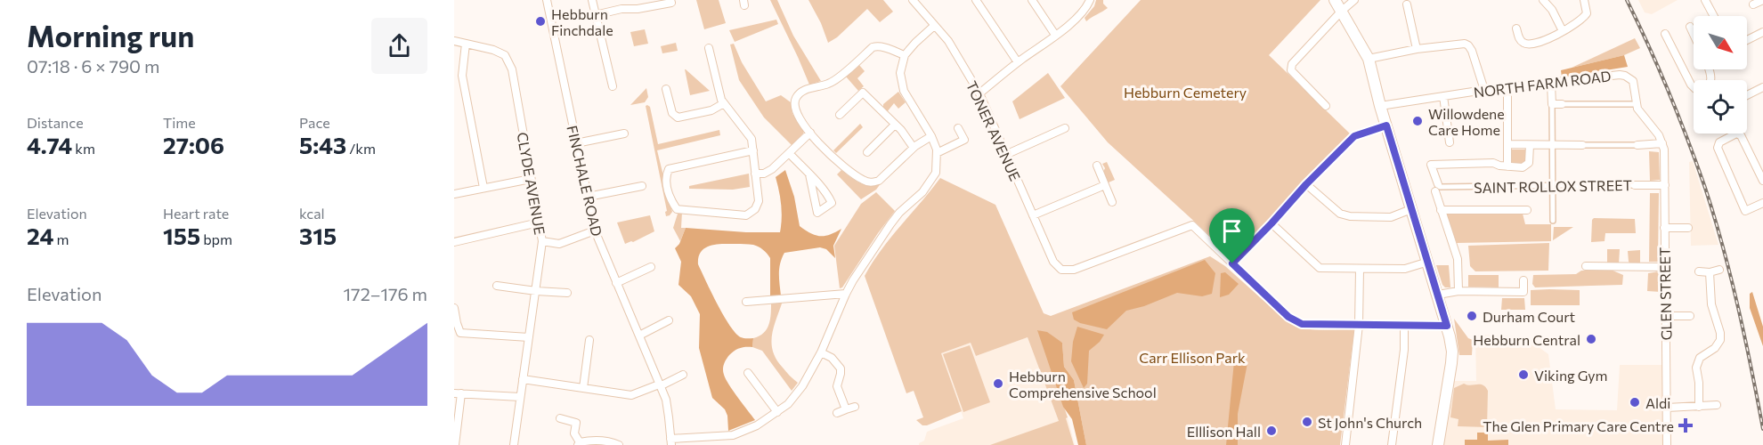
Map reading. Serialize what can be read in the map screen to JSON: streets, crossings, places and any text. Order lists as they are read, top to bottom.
{
  "streets": {
    "street": [
      "NORTH FARM ROAD",
      "TONER AVENUE",
      "FINCHALE ROAD",
      "CLYDE AVENUE",
      "SAINT ROLLOX STREET",
      "GLEN STREET"
    ]
  },
  "crossings": [
    ["NORTH FARM ROAD", "GLEN STREET"],
    ["SAINT ROLLOX STREET", "GLEN STREET"]
  ],
  "parks": ["Hebburn Cemetery", "Carr Ellison Park"],
  "places": {
    "other": [
      "Hebburn Finchdale",
      "Willowdene Care Home",
      "Durham Court",
      "Hebburn Central",
      "Viking Gym",
      "Hebburn Comprehensive School",
      "Aldi",
      "St John's Church",
      "Elllison Hall"
    ],
    "health": ["The Glen Primary Care Centre"]
  },
  "north": "bottom right",
  "page": {
    "heading": ["Morning run", "07:18 · 6 × 790 m"],
    "stats": [
      ["Distance", "4.74 km"],
      ["Time", "27:06"],
      ["Pace", "5:43 /km"],
      ["Elevation", "24 m"],
      ["Heart rate", "155 bpm"],
      ["kcal", "315"]
    ],
    "chart": ["Elevation", "172–176 m"]
  }
}
